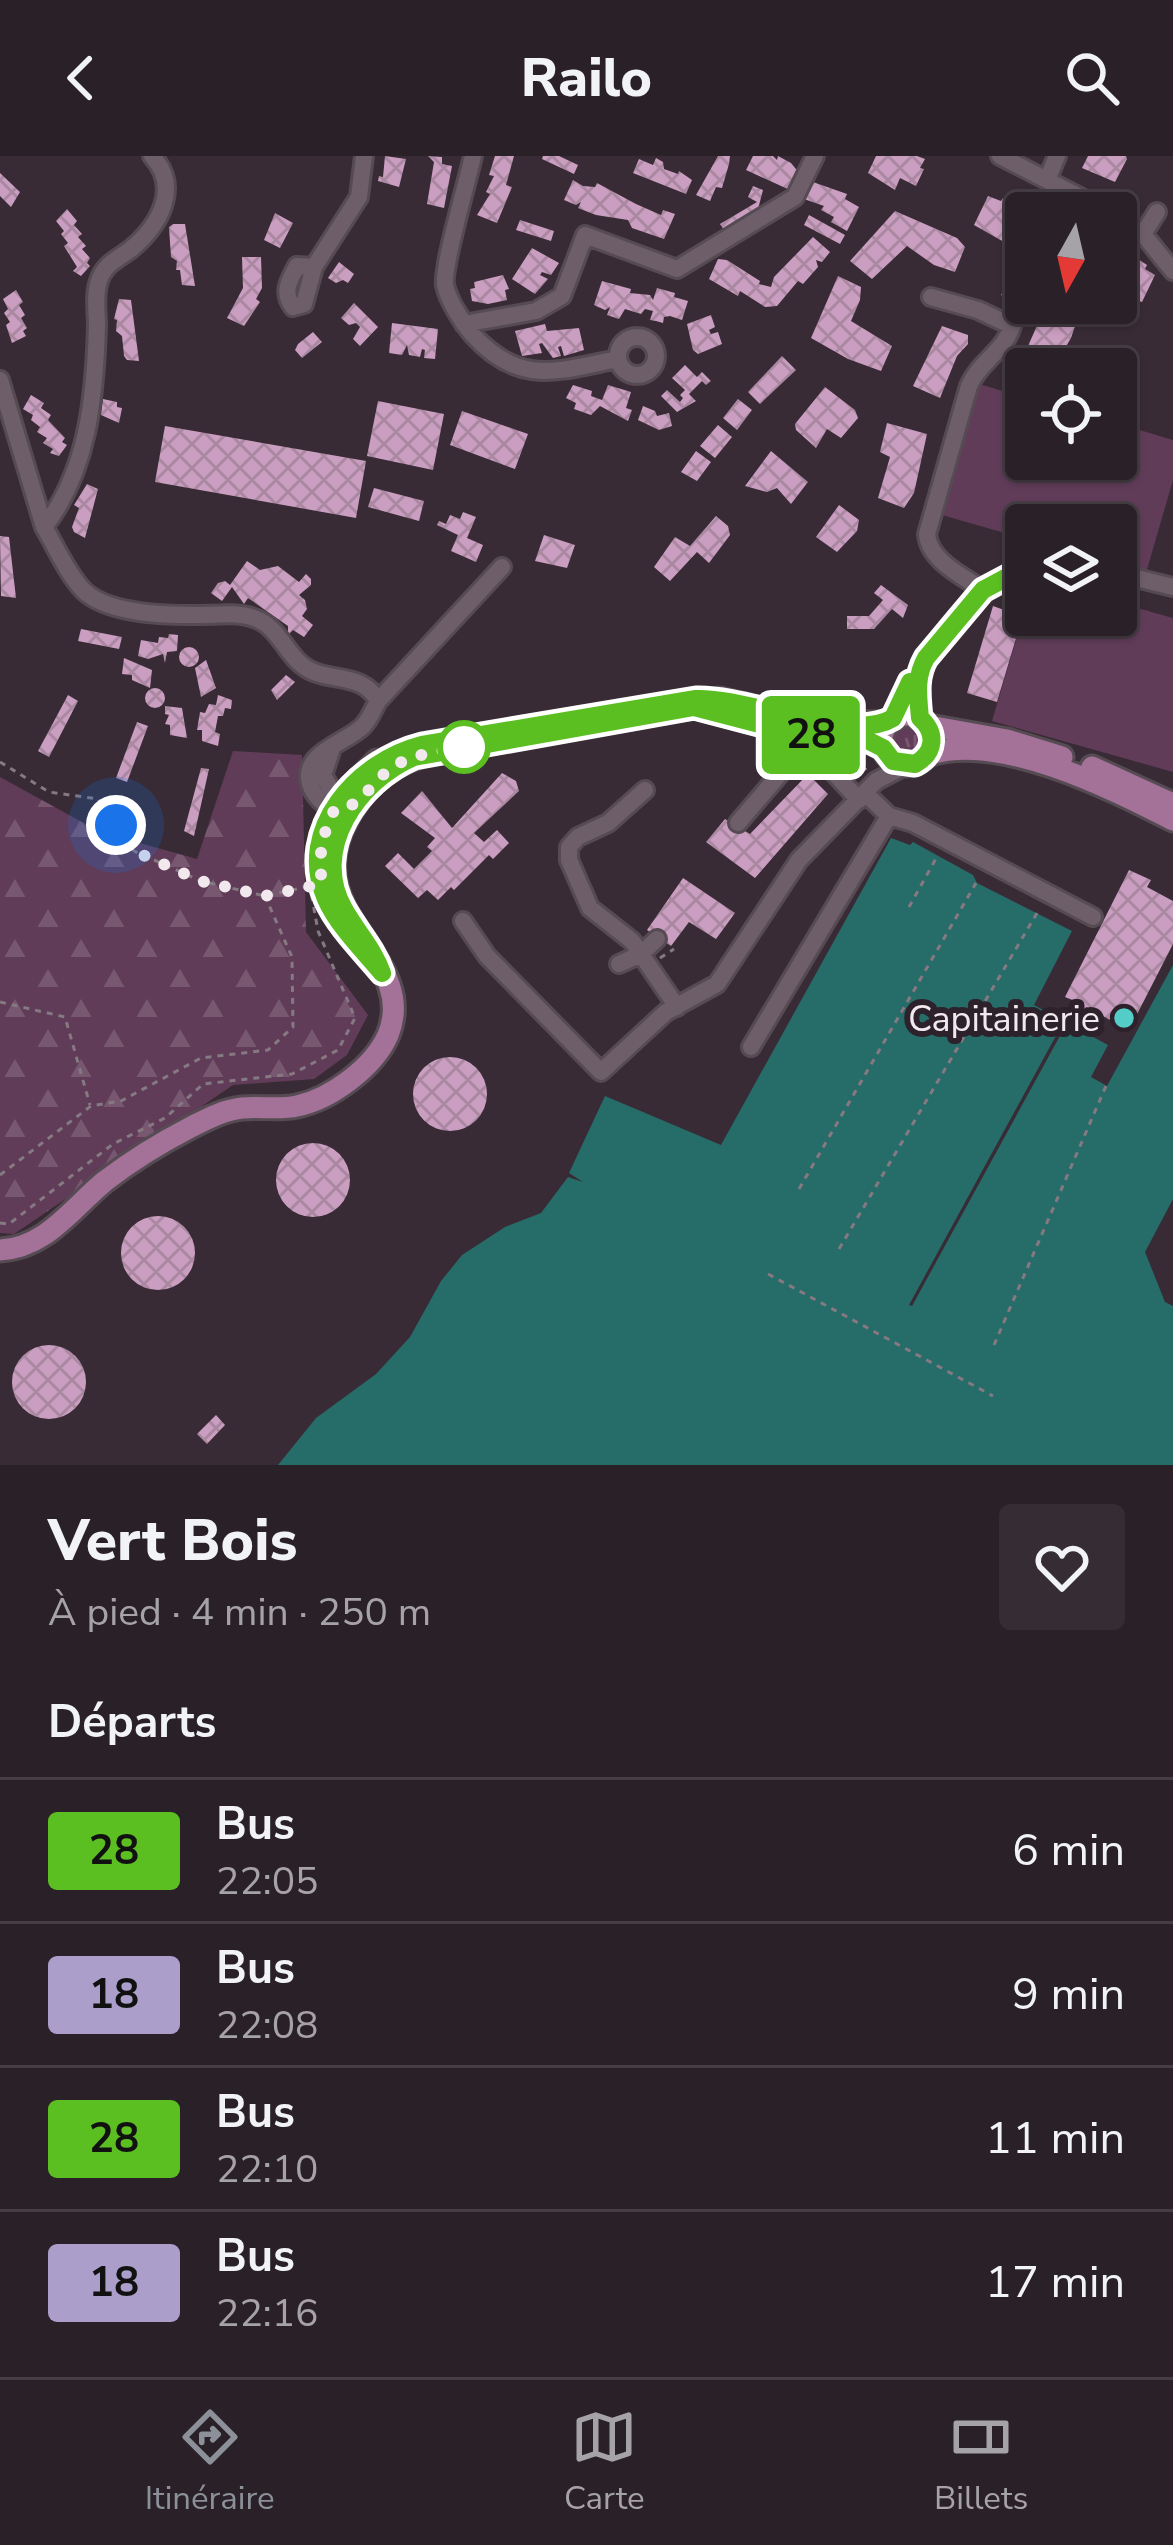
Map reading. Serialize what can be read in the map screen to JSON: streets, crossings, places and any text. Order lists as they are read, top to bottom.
{
  "places": ["Capitainerie"],
  "lines": ["bus line 28"],
  "north": "bottom",
  "page": {
    "header": "Railo",
    "on_map": "28",
    "heading": [
      ["Vert Bois", "À pied · 4 min · 250 m"],
      "Départs"
    ],
    "list": [
      {
        "mark": "28",
        "name": "Bus",
        "note": "22:05",
        "value": "6 min"
      },
      {
        "mark": "18",
        "name": "Bus",
        "note": "22:08",
        "value": "9 min"
      },
      {
        "mark": "28",
        "name": "Bus",
        "note": "22:10",
        "value": "11 min"
      },
      {
        "mark": "18",
        "name": "Bus",
        "note": "22:16",
        "value": "17 min"
      }
    ],
    "tabs": ["Itinéraire", "Carte", "Billets"]
  }
}
